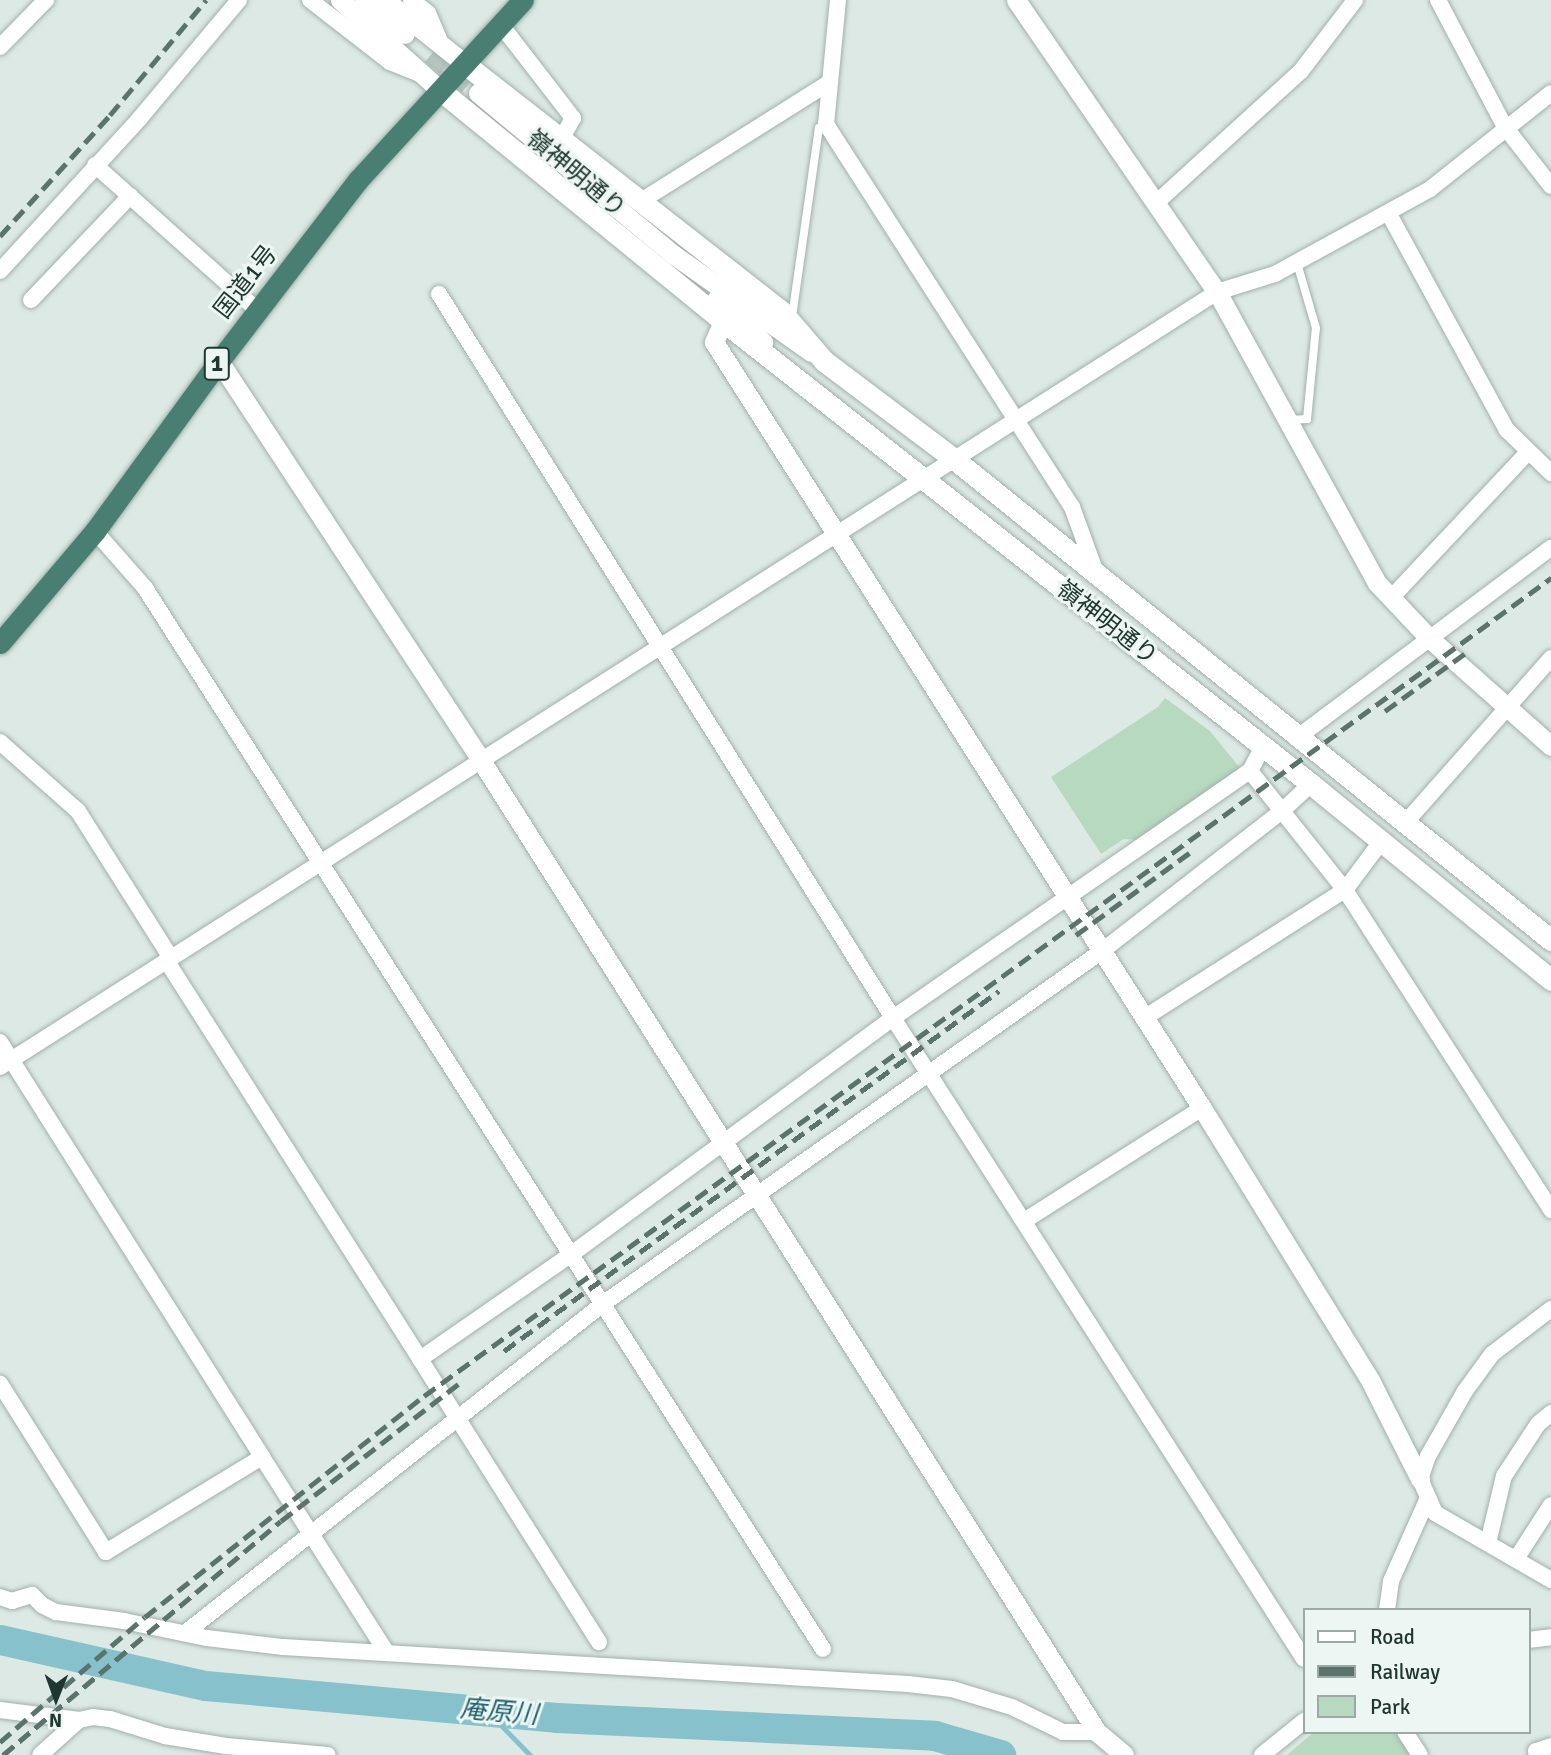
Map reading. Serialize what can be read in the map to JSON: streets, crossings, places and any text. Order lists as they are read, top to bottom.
{
  "streets": {
    "highway": ["国道1号", "1"],
    "main road": ["嶺神明通り"]
  },
  "water": ["庵原川"],
  "legend": ["Road", "Railway", "Park"],
  "north": "bottom"
}
